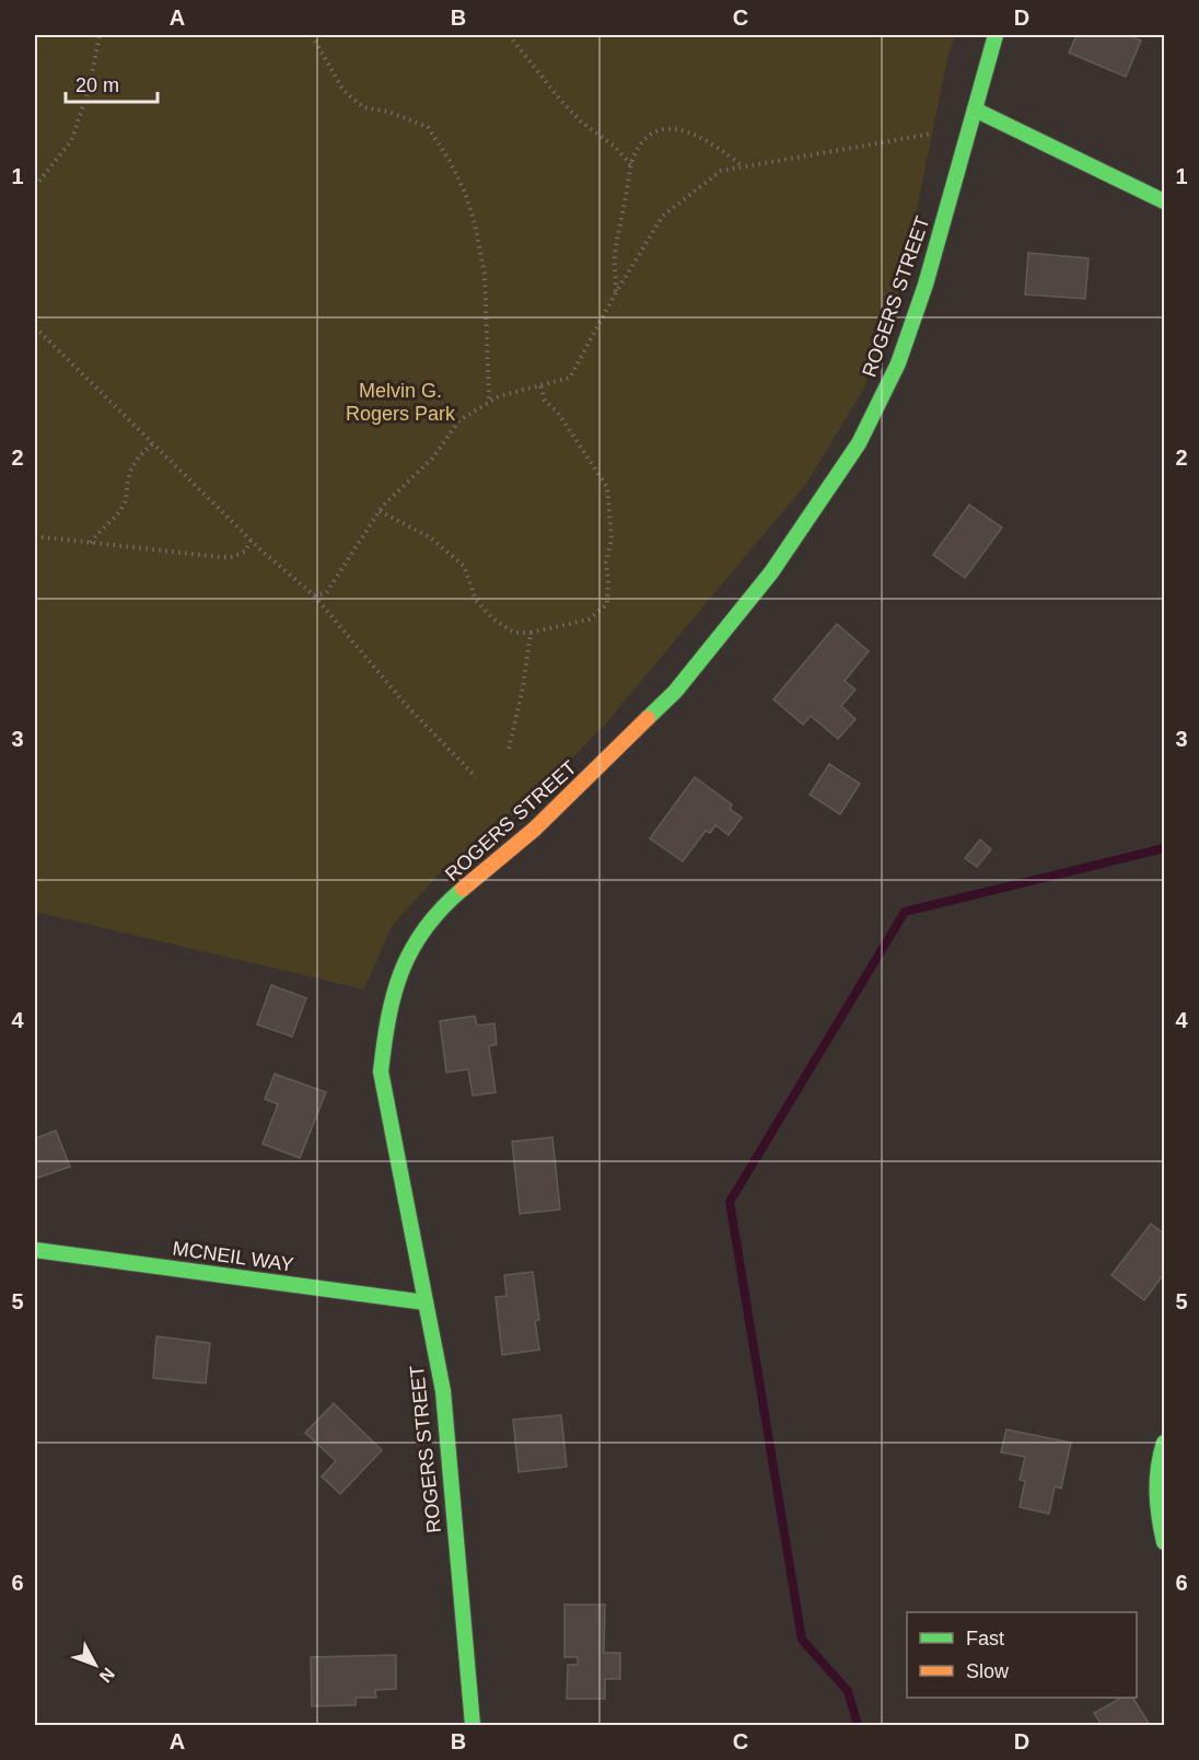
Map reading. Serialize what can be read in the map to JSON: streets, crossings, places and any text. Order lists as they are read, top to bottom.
{
  "streets": {
    "street": ["ROGERS STREET", "MCNEIL WAY"]
  },
  "crossings": [
    ["ROGERS STREET", "MCNEIL WAY"]
  ],
  "parks": ["Melvin G. Rogers Park"],
  "legend": ["Fast", "Slow"],
  "scale_bar": "20 m",
  "north": "bottom right",
  "grid": {
    "columns": [
      "A",
      "B",
      "C",
      "D"
    ],
    "rows": [
      "1",
      "2",
      "3",
      "4",
      "5",
      "6"
    ]
  }
}
